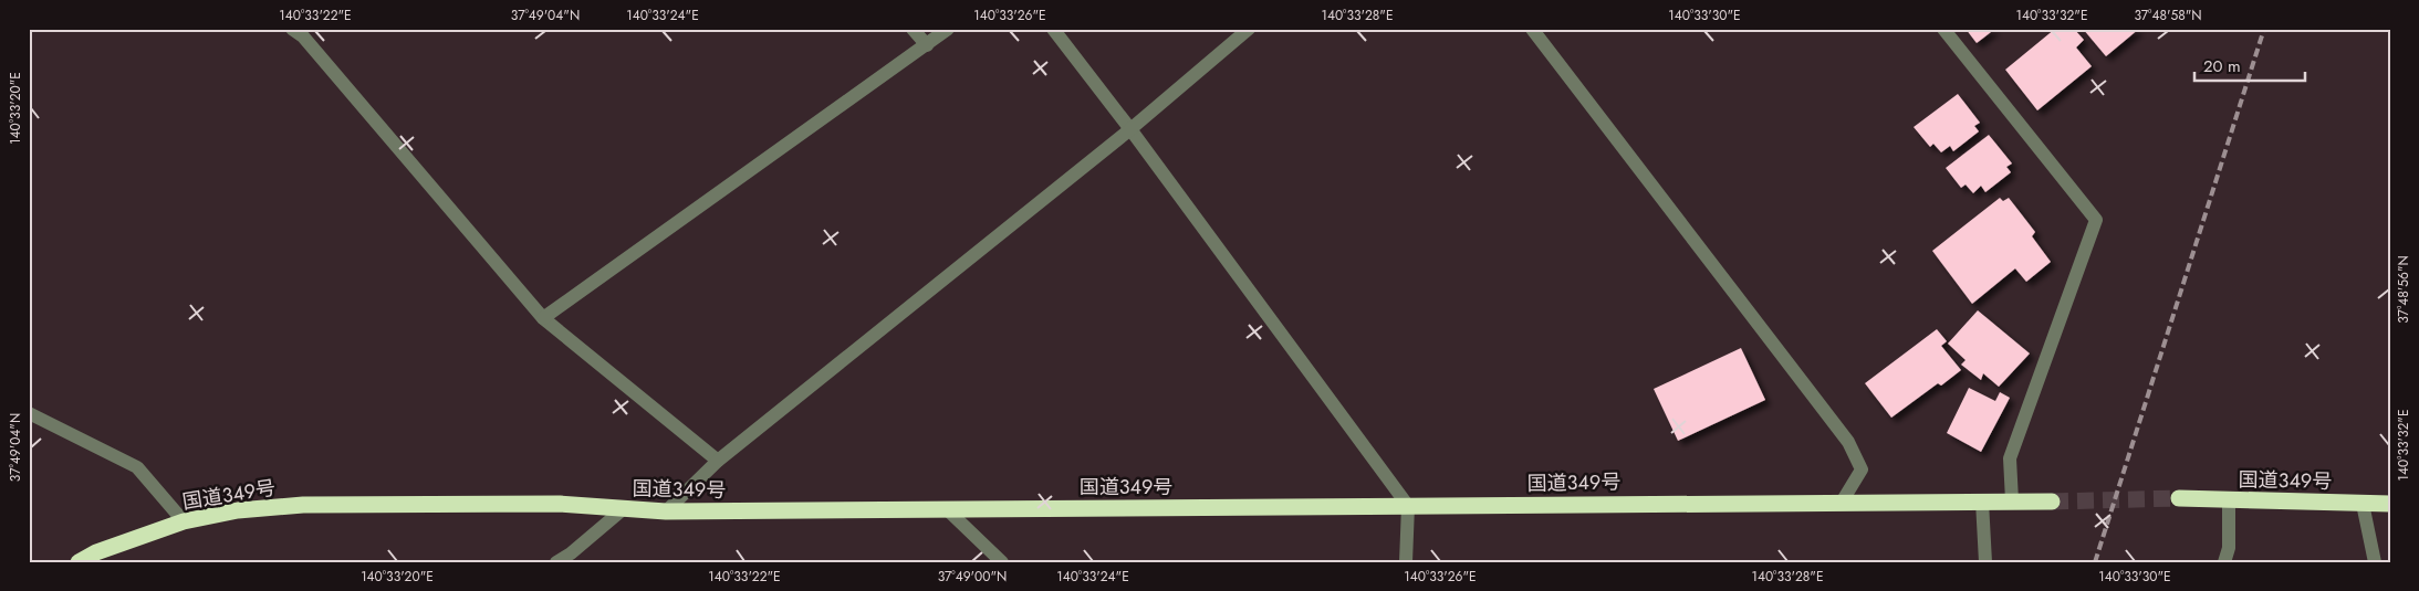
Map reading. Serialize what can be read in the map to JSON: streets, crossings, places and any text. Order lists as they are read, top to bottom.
{
  "streets": {
    "highway": ["国道349号"]
  },
  "scale_bar": "20 m",
  "coordinates": [
    "140°33'22\"E",
    "37°49'04\"N",
    "140°33'24\"E",
    "140°33'26\"E",
    "140°33'28\"E",
    "140°33'30\"E",
    "140°33'32\"E",
    "37°48'58\"N",
    "140°33'20\"E",
    "37°48'56\"N",
    "37°49'00\"N"
  ]
}
